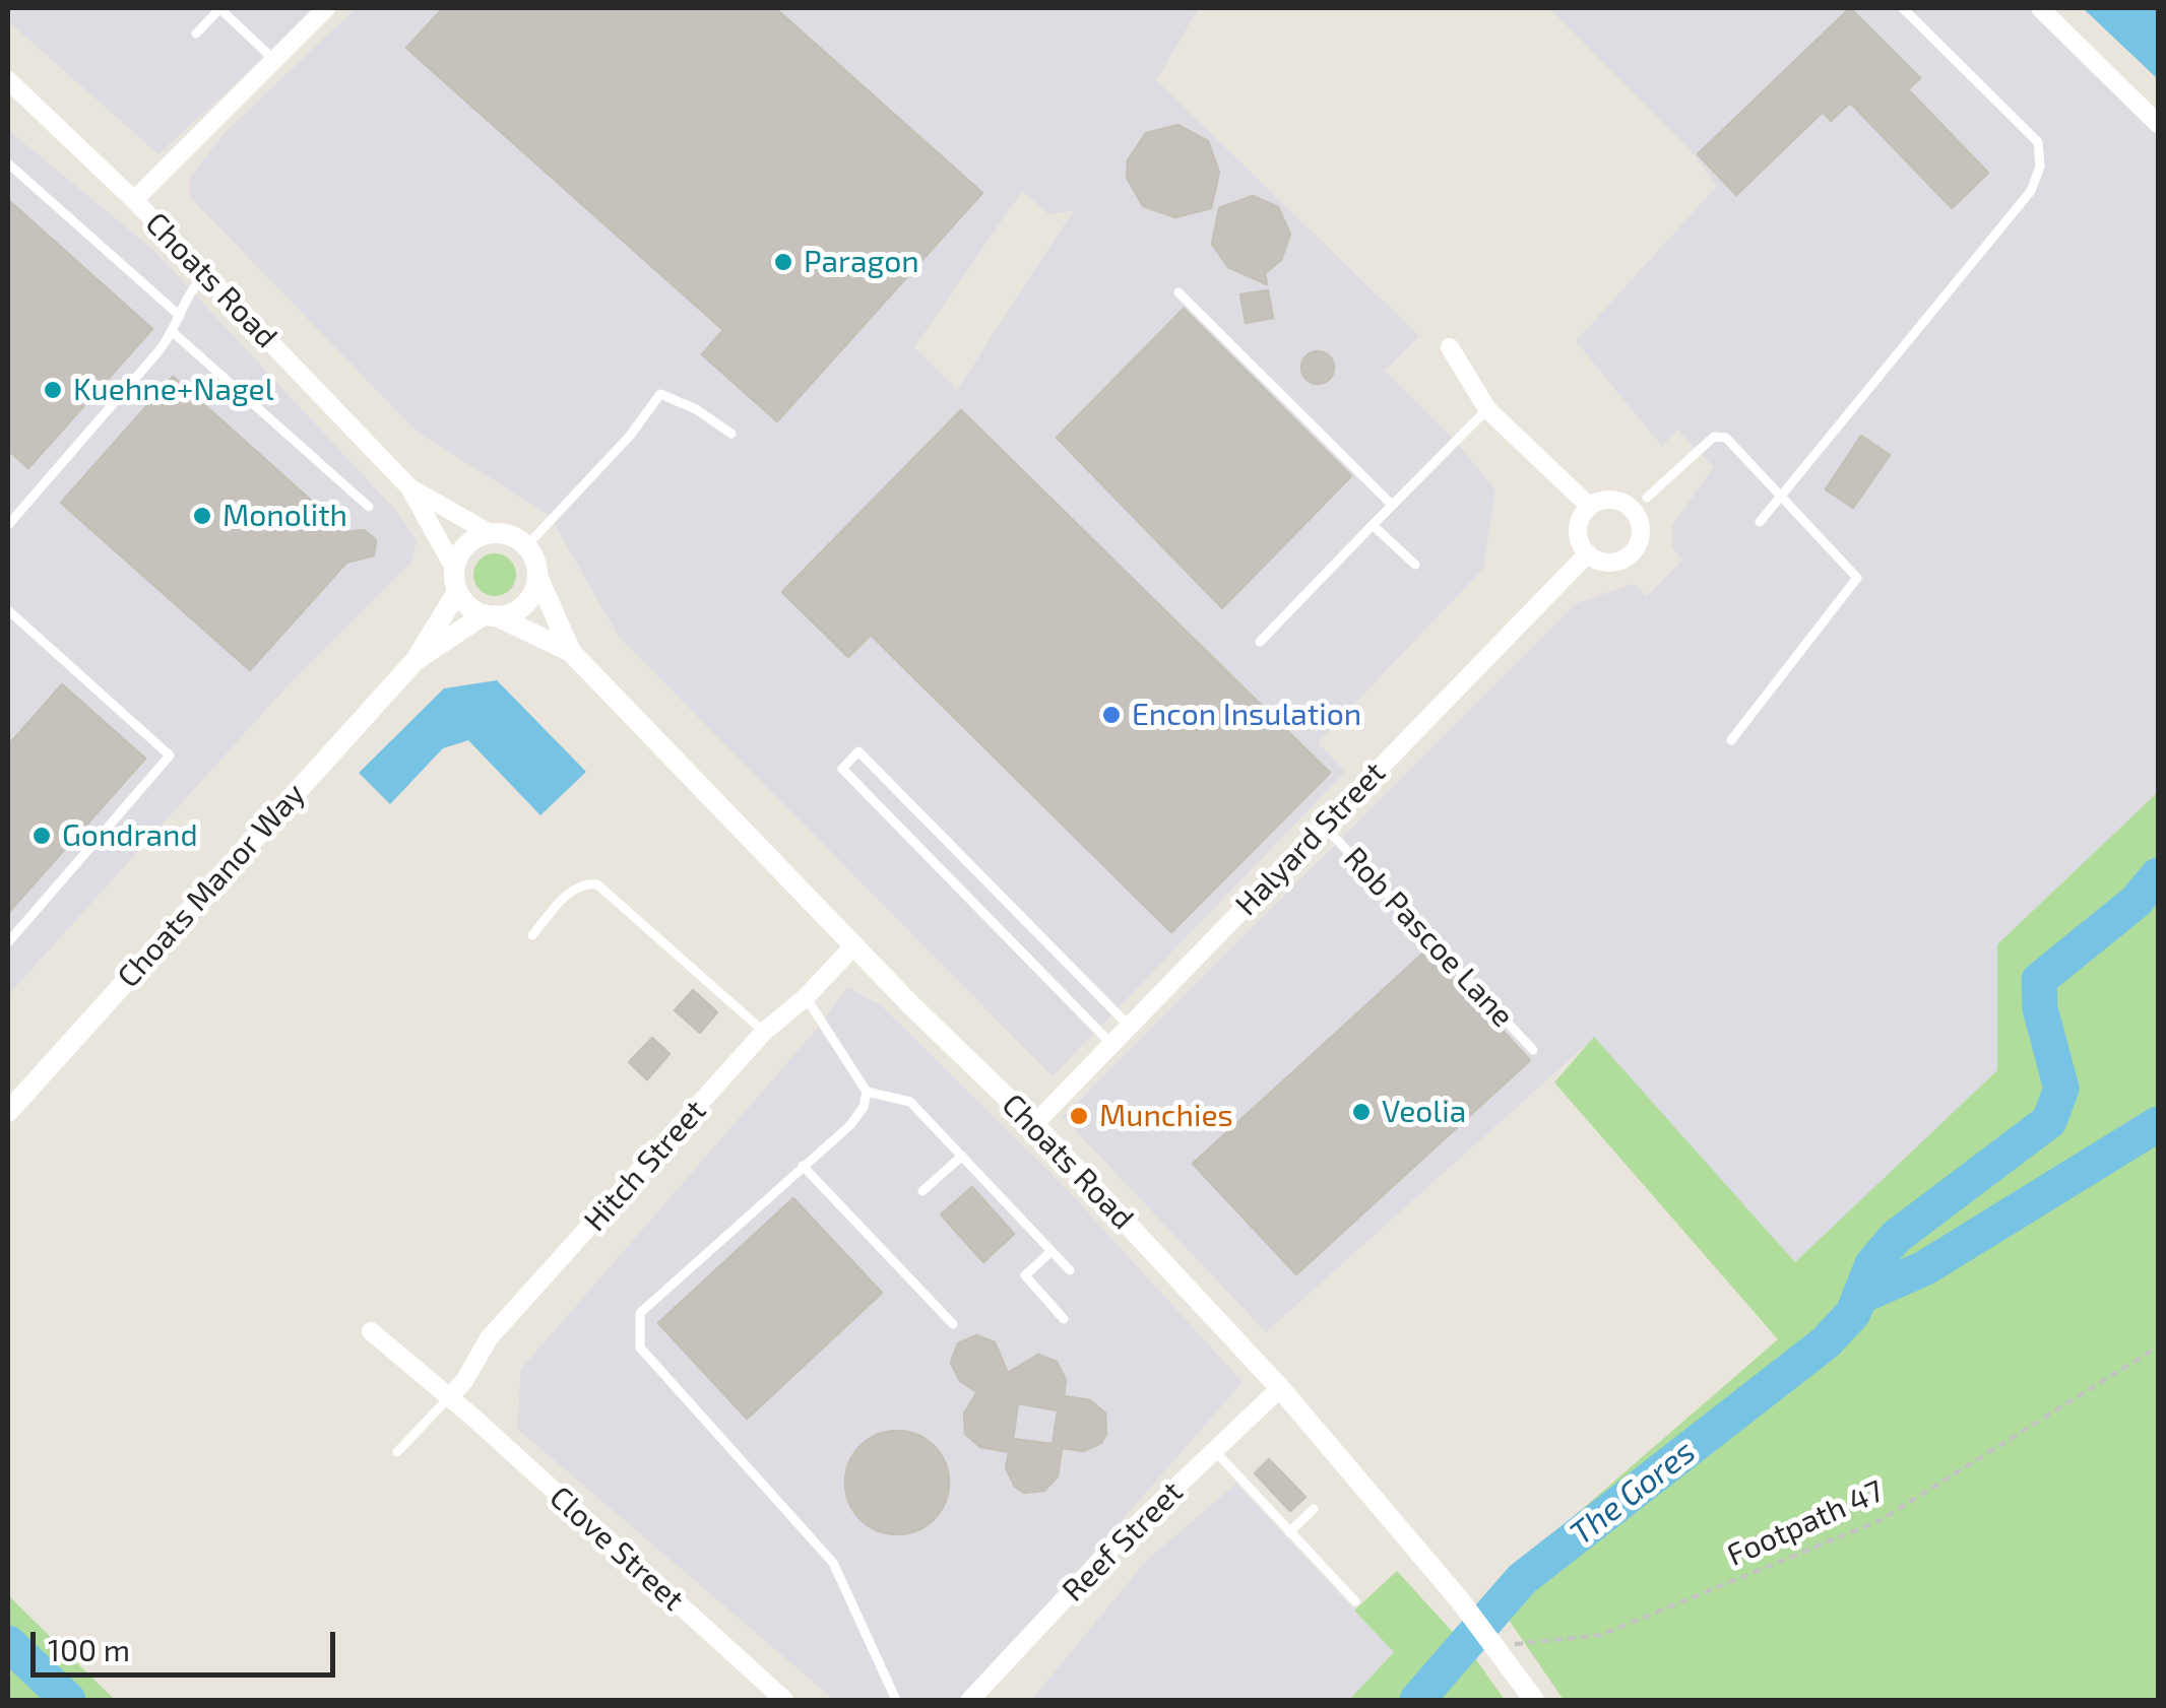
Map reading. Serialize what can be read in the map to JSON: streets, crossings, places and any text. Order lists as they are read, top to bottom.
{
  "streets": {
    "street": [
      "Choats Road",
      "Halyard Street",
      "Choats Manor Way",
      "Hitch Street",
      "Reef Street",
      "Clove Street"
    ],
    "lane": ["Rob Pascoe Lane"],
    "path": ["Footpath 47"]
  },
  "crossings": [
    ["Choats Road", "Halyard Street"],
    ["Choats Road", "Choats Manor Way"],
    ["Choats Road", "Hitch Street"],
    ["Choats Road", "Footpath 47"],
    ["Choats Road", "Reef Street"],
    ["Halyard Street", "Rob Pascoe Lane"],
    ["Hitch Street", "Clove Street"]
  ],
  "water": ["The Gores"],
  "places": [
    "Paragon",
    "Kuehne+Nagel",
    "Monolith",
    "Encon Insulation",
    "Gondrand",
    "Veolia",
    "Munchies"
  ],
  "scale_bar": "100 m"
}
